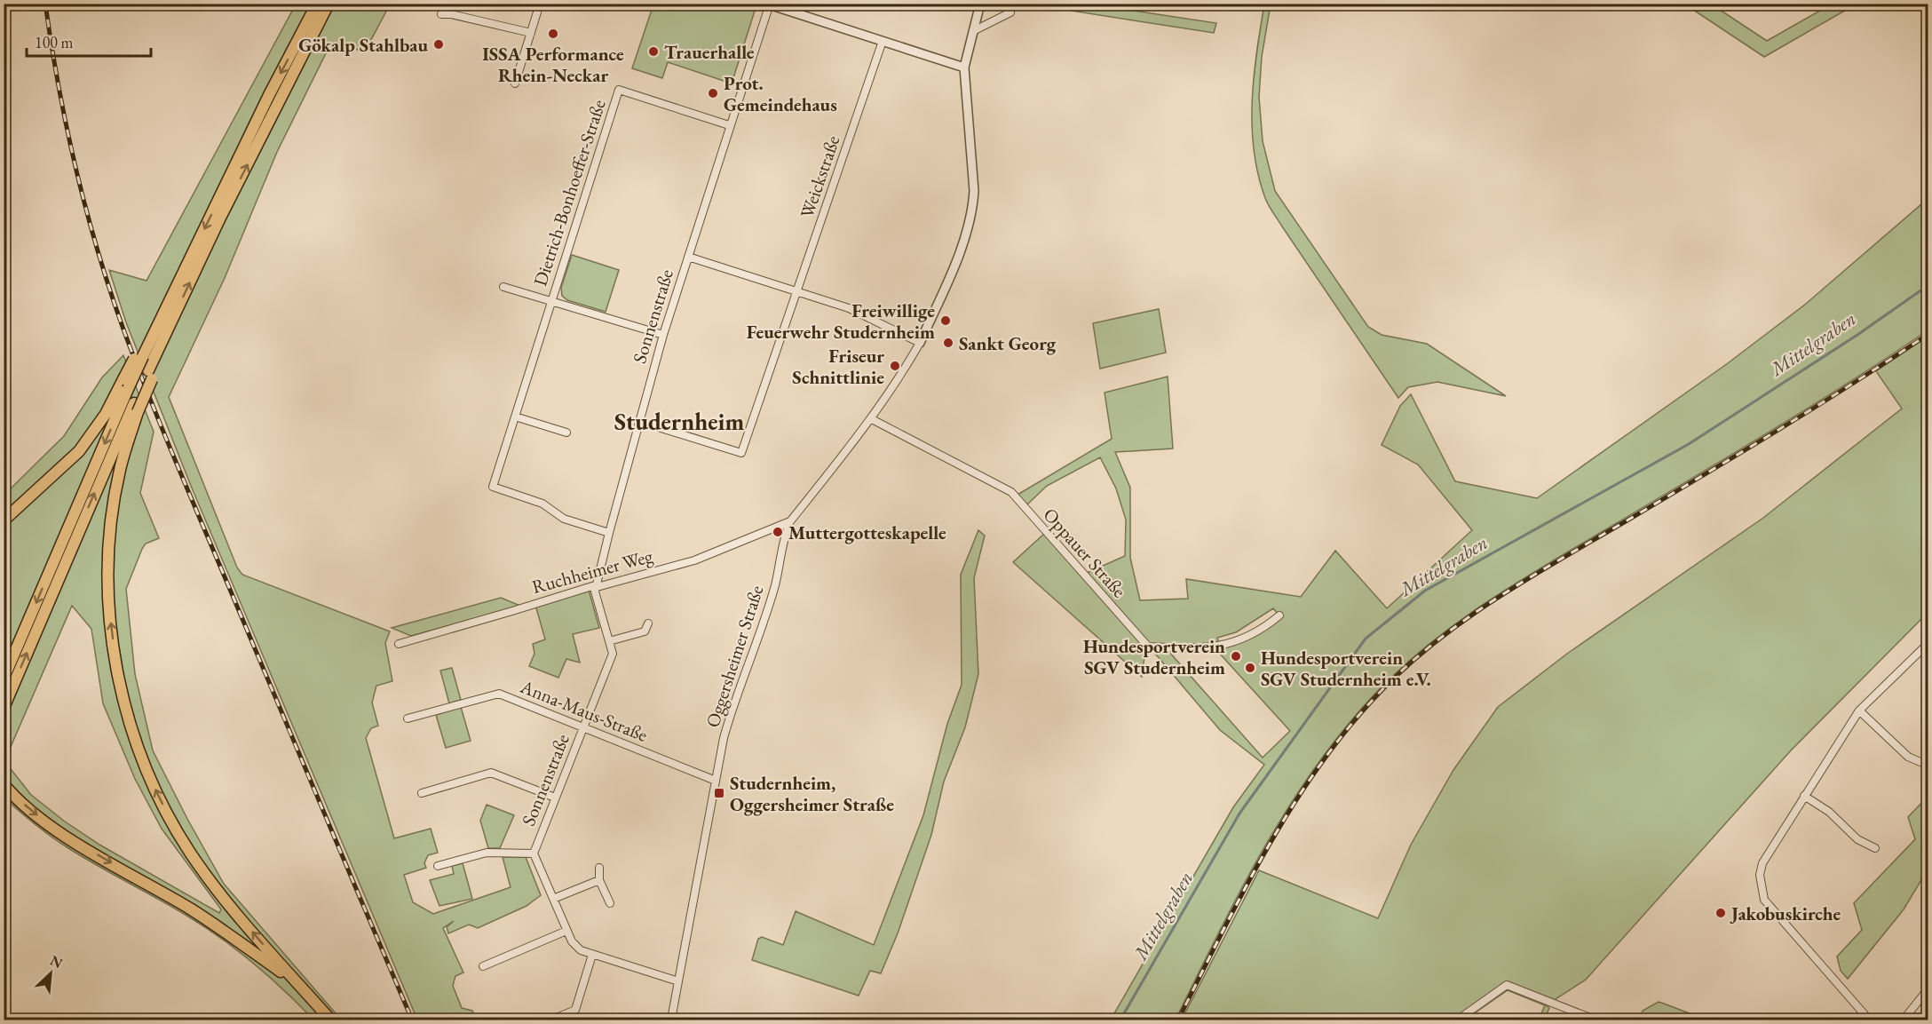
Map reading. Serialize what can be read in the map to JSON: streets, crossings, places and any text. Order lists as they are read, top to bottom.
{
  "streets": {
    "street": [
      "Weickstraße",
      "Dietrich-Bonhoeffer-Straße",
      "Sonnenstraße",
      "Oppauer Straße",
      "Ruchheimer Weg",
      "Oggersheimer Straße",
      "Anna-Maus-Straße"
    ]
  },
  "crossings": [
    ["Weickstraße", "Sonnenstraße"],
    ["Dietrich-Bonhoeffer-Straße", "Sonnenstraße"],
    ["Sonnenstraße", "Ruchheimer Weg"],
    ["Sonnenstraße", "Oggersheimer Straße"],
    ["Sonnenstraße", "Anna-Maus-Straße"],
    ["Oppauer Straße", "Oggersheimer Straße"],
    ["Ruchheimer Weg", "Oggersheimer Straße"],
    ["Oggersheimer Straße", "Anna-Maus-Straße"]
  ],
  "districts": ["Studernheim"],
  "water": ["Mittelgraben"],
  "places": {
    "other": [
      "ISSA Performance Rhein-Neckar",
      "Gökalp Stahlbau",
      "Trauerhalle",
      "Prot. Gemeindehaus",
      "Freiwillige Feuerwehr Studernheim",
      "Sankt Georg",
      "Friseur Schnittlinie",
      "Muttergotteskapelle",
      "Hundesportverein SGV Studernheim",
      "Hundesportverein SGV Studernheim e.V.",
      "Jakobuskirche"
    ],
    "transit": ["Studernheim, Oggersheimer Straße"]
  },
  "scale_bar": "100 m",
  "north": "top right"
}
